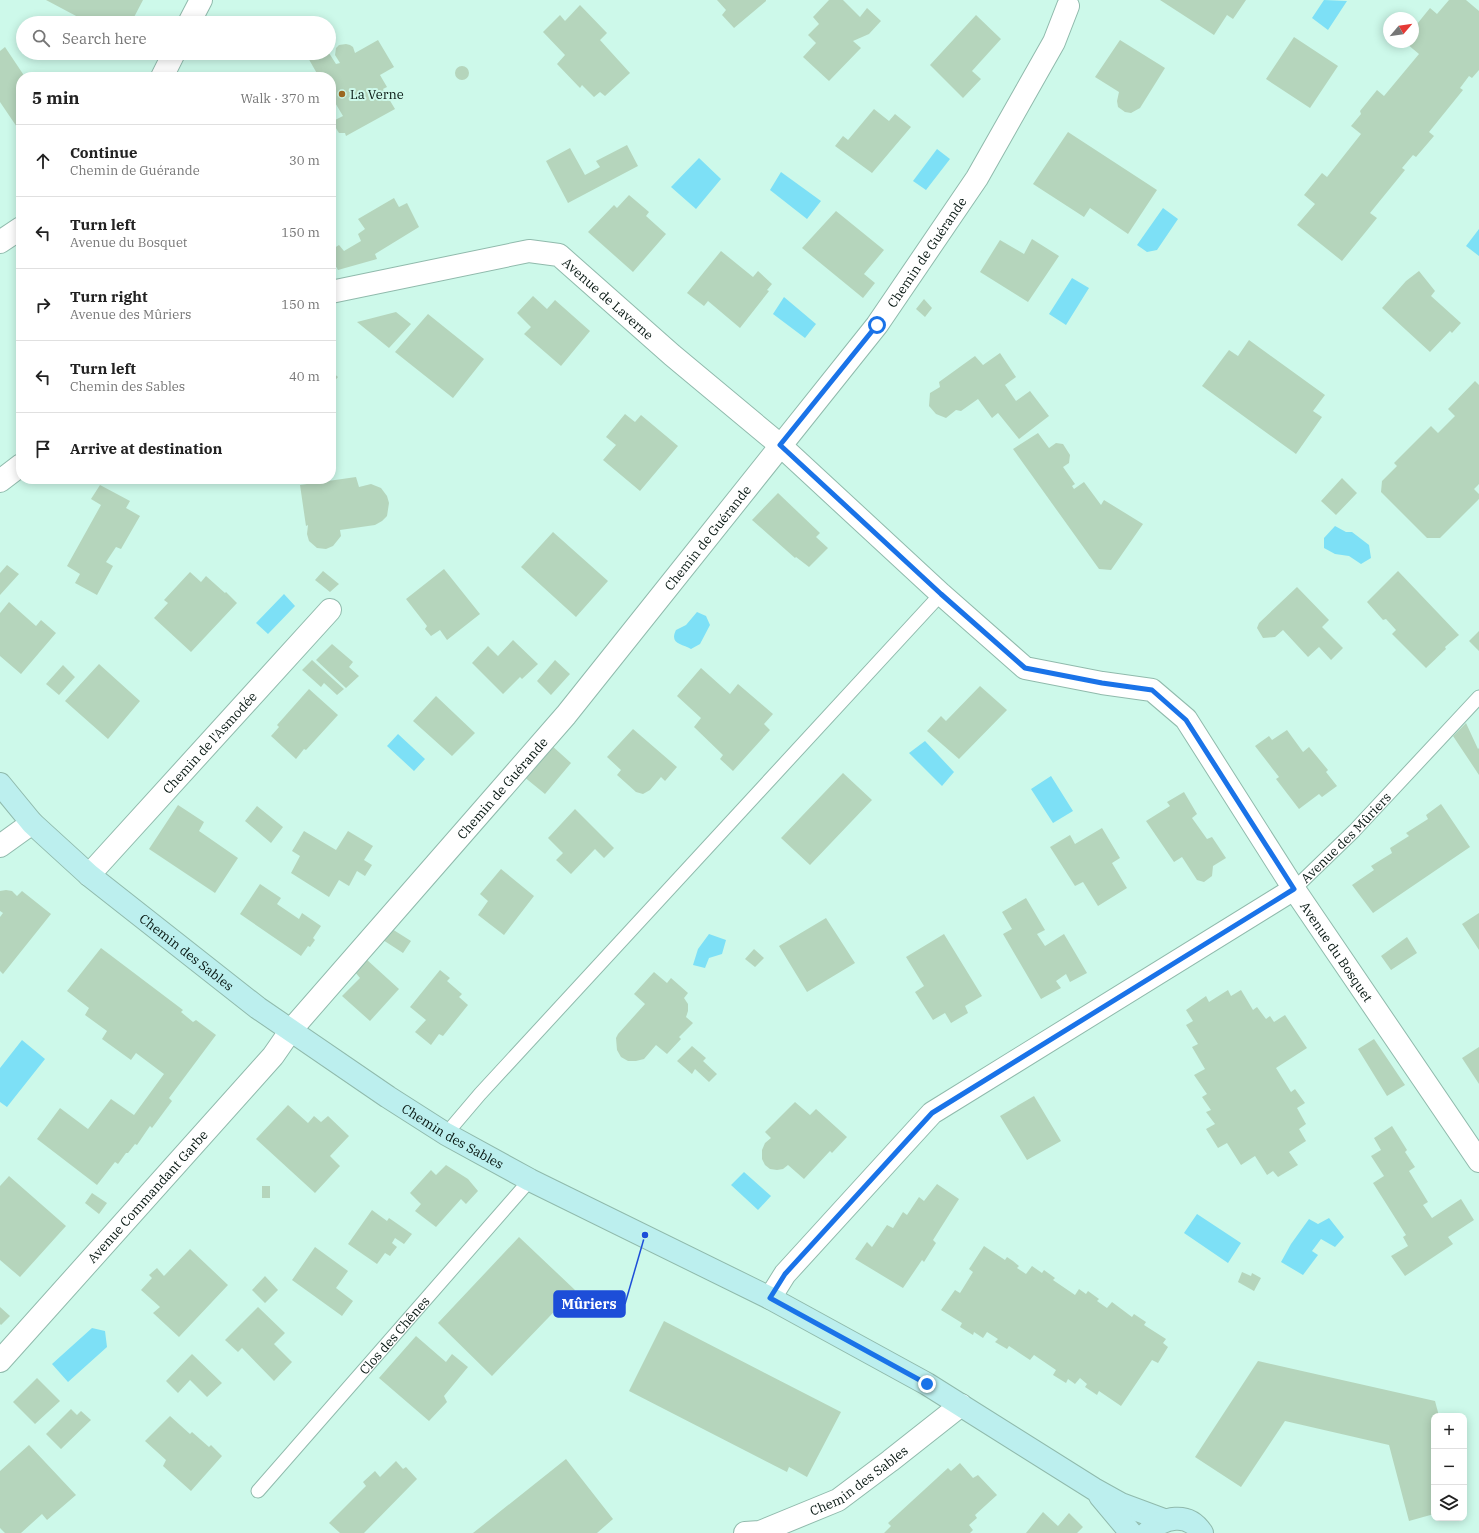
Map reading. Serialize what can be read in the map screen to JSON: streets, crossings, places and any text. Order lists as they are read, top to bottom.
{
  "streets": {
    "street": [
      "Chemin de Guérande",
      "Avenue de Laverne",
      "Chemin de l'Asmodée",
      "Avenue des Mûriers",
      "Avenue du Bosquet",
      "Chemin des Sables",
      "Avenue Commandant Garbe"
    ],
    "lane": ["Clos des Chênes"]
  },
  "crossings": [
    ["Chemin de Guérande", "Avenue de Laverne"],
    ["Chemin de Guérande", "Avenue du Bosquet"],
    ["Chemin de Guérande", "Chemin des Sables"],
    ["Chemin de Guérande", "Avenue Commandant Garbe"],
    ["Avenue de Laverne", "Avenue du Bosquet"],
    ["Chemin de l'Asmodée", "Chemin des Sables"],
    ["Avenue des Mûriers", "Avenue du Bosquet"],
    ["Avenue des Mûriers", "Chemin des Sables"],
    ["Chemin des Sables", "Avenue Commandant Garbe"],
    ["Chemin des Sables", "Clos des Chênes"]
  ],
  "places": ["La Verne", "Mûriers"],
  "north": "top right",
  "page": {
    "search": "Search here",
    "heading": ["5 min", "Walk · 370 m"],
    "list": [
      ["Continue", "Chemin de Guérande", "30 m"],
      ["Turn left", "Avenue du Bosquet", "150 m"],
      ["Turn right", "Avenue des Mûriers", "150 m"],
      ["Turn left", "Chemin des Sables", "40 m"],
      "Arrive at destination"
    ],
    "map_buttons": ["+", "−"]
  }
}
